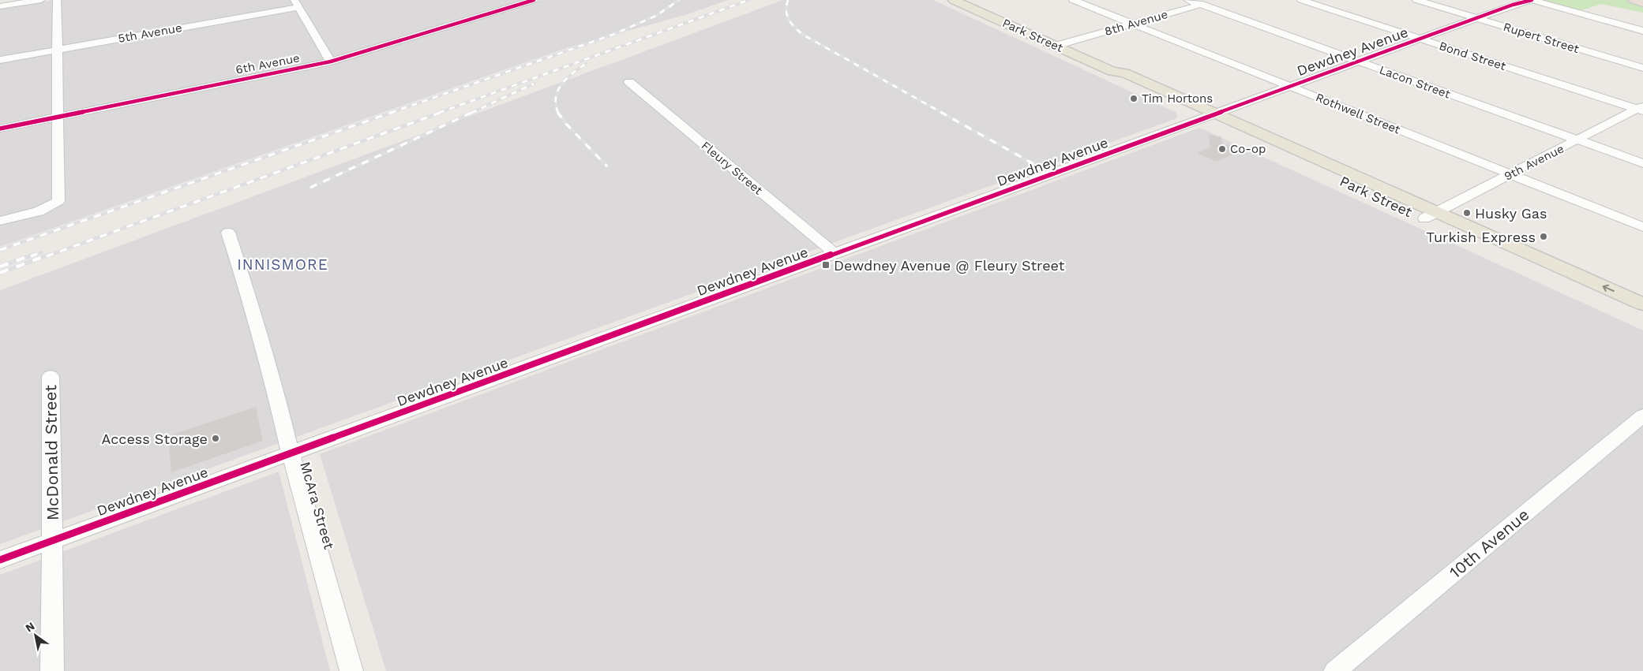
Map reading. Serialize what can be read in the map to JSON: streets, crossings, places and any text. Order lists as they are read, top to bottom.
{
  "streets": {
    "main road": ["Park Street"],
    "street": [
      "8th Avenue",
      "5th Avenue",
      "Rupert Street",
      "Dewdney Avenue",
      "Bond Street",
      "6th Avenue",
      "Lacon Street",
      "Rothwell Street",
      "9th Avenue",
      "Fleury Street",
      "McDonald Street",
      "McAra Street",
      "10th Avenue"
    ]
  },
  "crossings": [
    ["8th Avenue", "Park Street"],
    ["8th Avenue", "Lacon Street"],
    ["8th Avenue", "Rothwell Street"],
    ["Park Street", "Dewdney Avenue"],
    ["Park Street", "9th Avenue"],
    ["Rupert Street", "Dewdney Avenue"],
    ["Dewdney Avenue", "Bond Street"],
    ["Dewdney Avenue", "Lacon Street"],
    ["Dewdney Avenue", "Rothwell Street"],
    ["Dewdney Avenue", "Fleury Street"],
    ["Dewdney Avenue", "McDonald Street"],
    ["Dewdney Avenue", "McAra Street"],
    ["Bond Street", "9th Avenue"],
    ["Lacon Street", "9th Avenue"],
    ["Rothwell Street", "9th Avenue"]
  ],
  "districts": ["INNISMORE"],
  "places": {
    "other": [
      "Tim Hortons",
      "Co-op",
      "Husky Gas",
      "Turkish Express",
      "Access Storage"
    ],
    "transit": ["Dewdney Avenue @ Fleury Street"]
  },
  "north": "top left"
}
